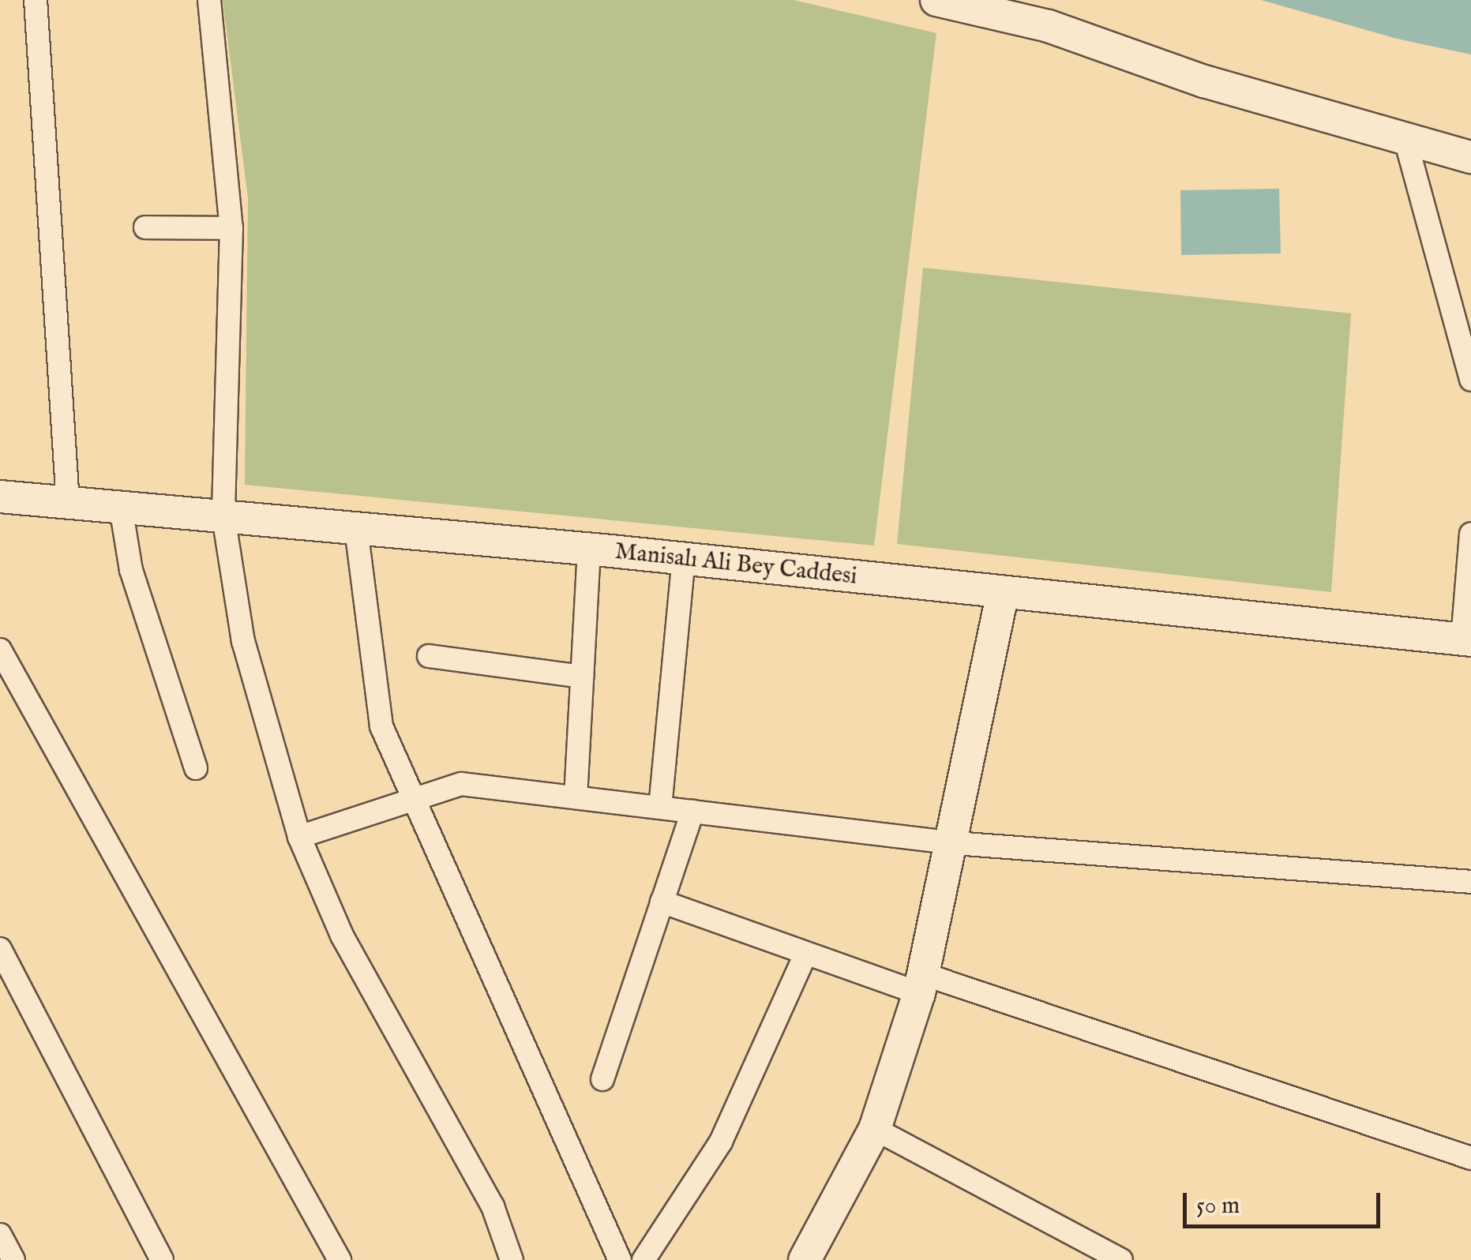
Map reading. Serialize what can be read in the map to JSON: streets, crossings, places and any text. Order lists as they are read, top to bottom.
{
  "streets": {
    "main road": ["Manisalı Ali Bey Caddesi"]
  },
  "scale_bar": "50 m"
}
